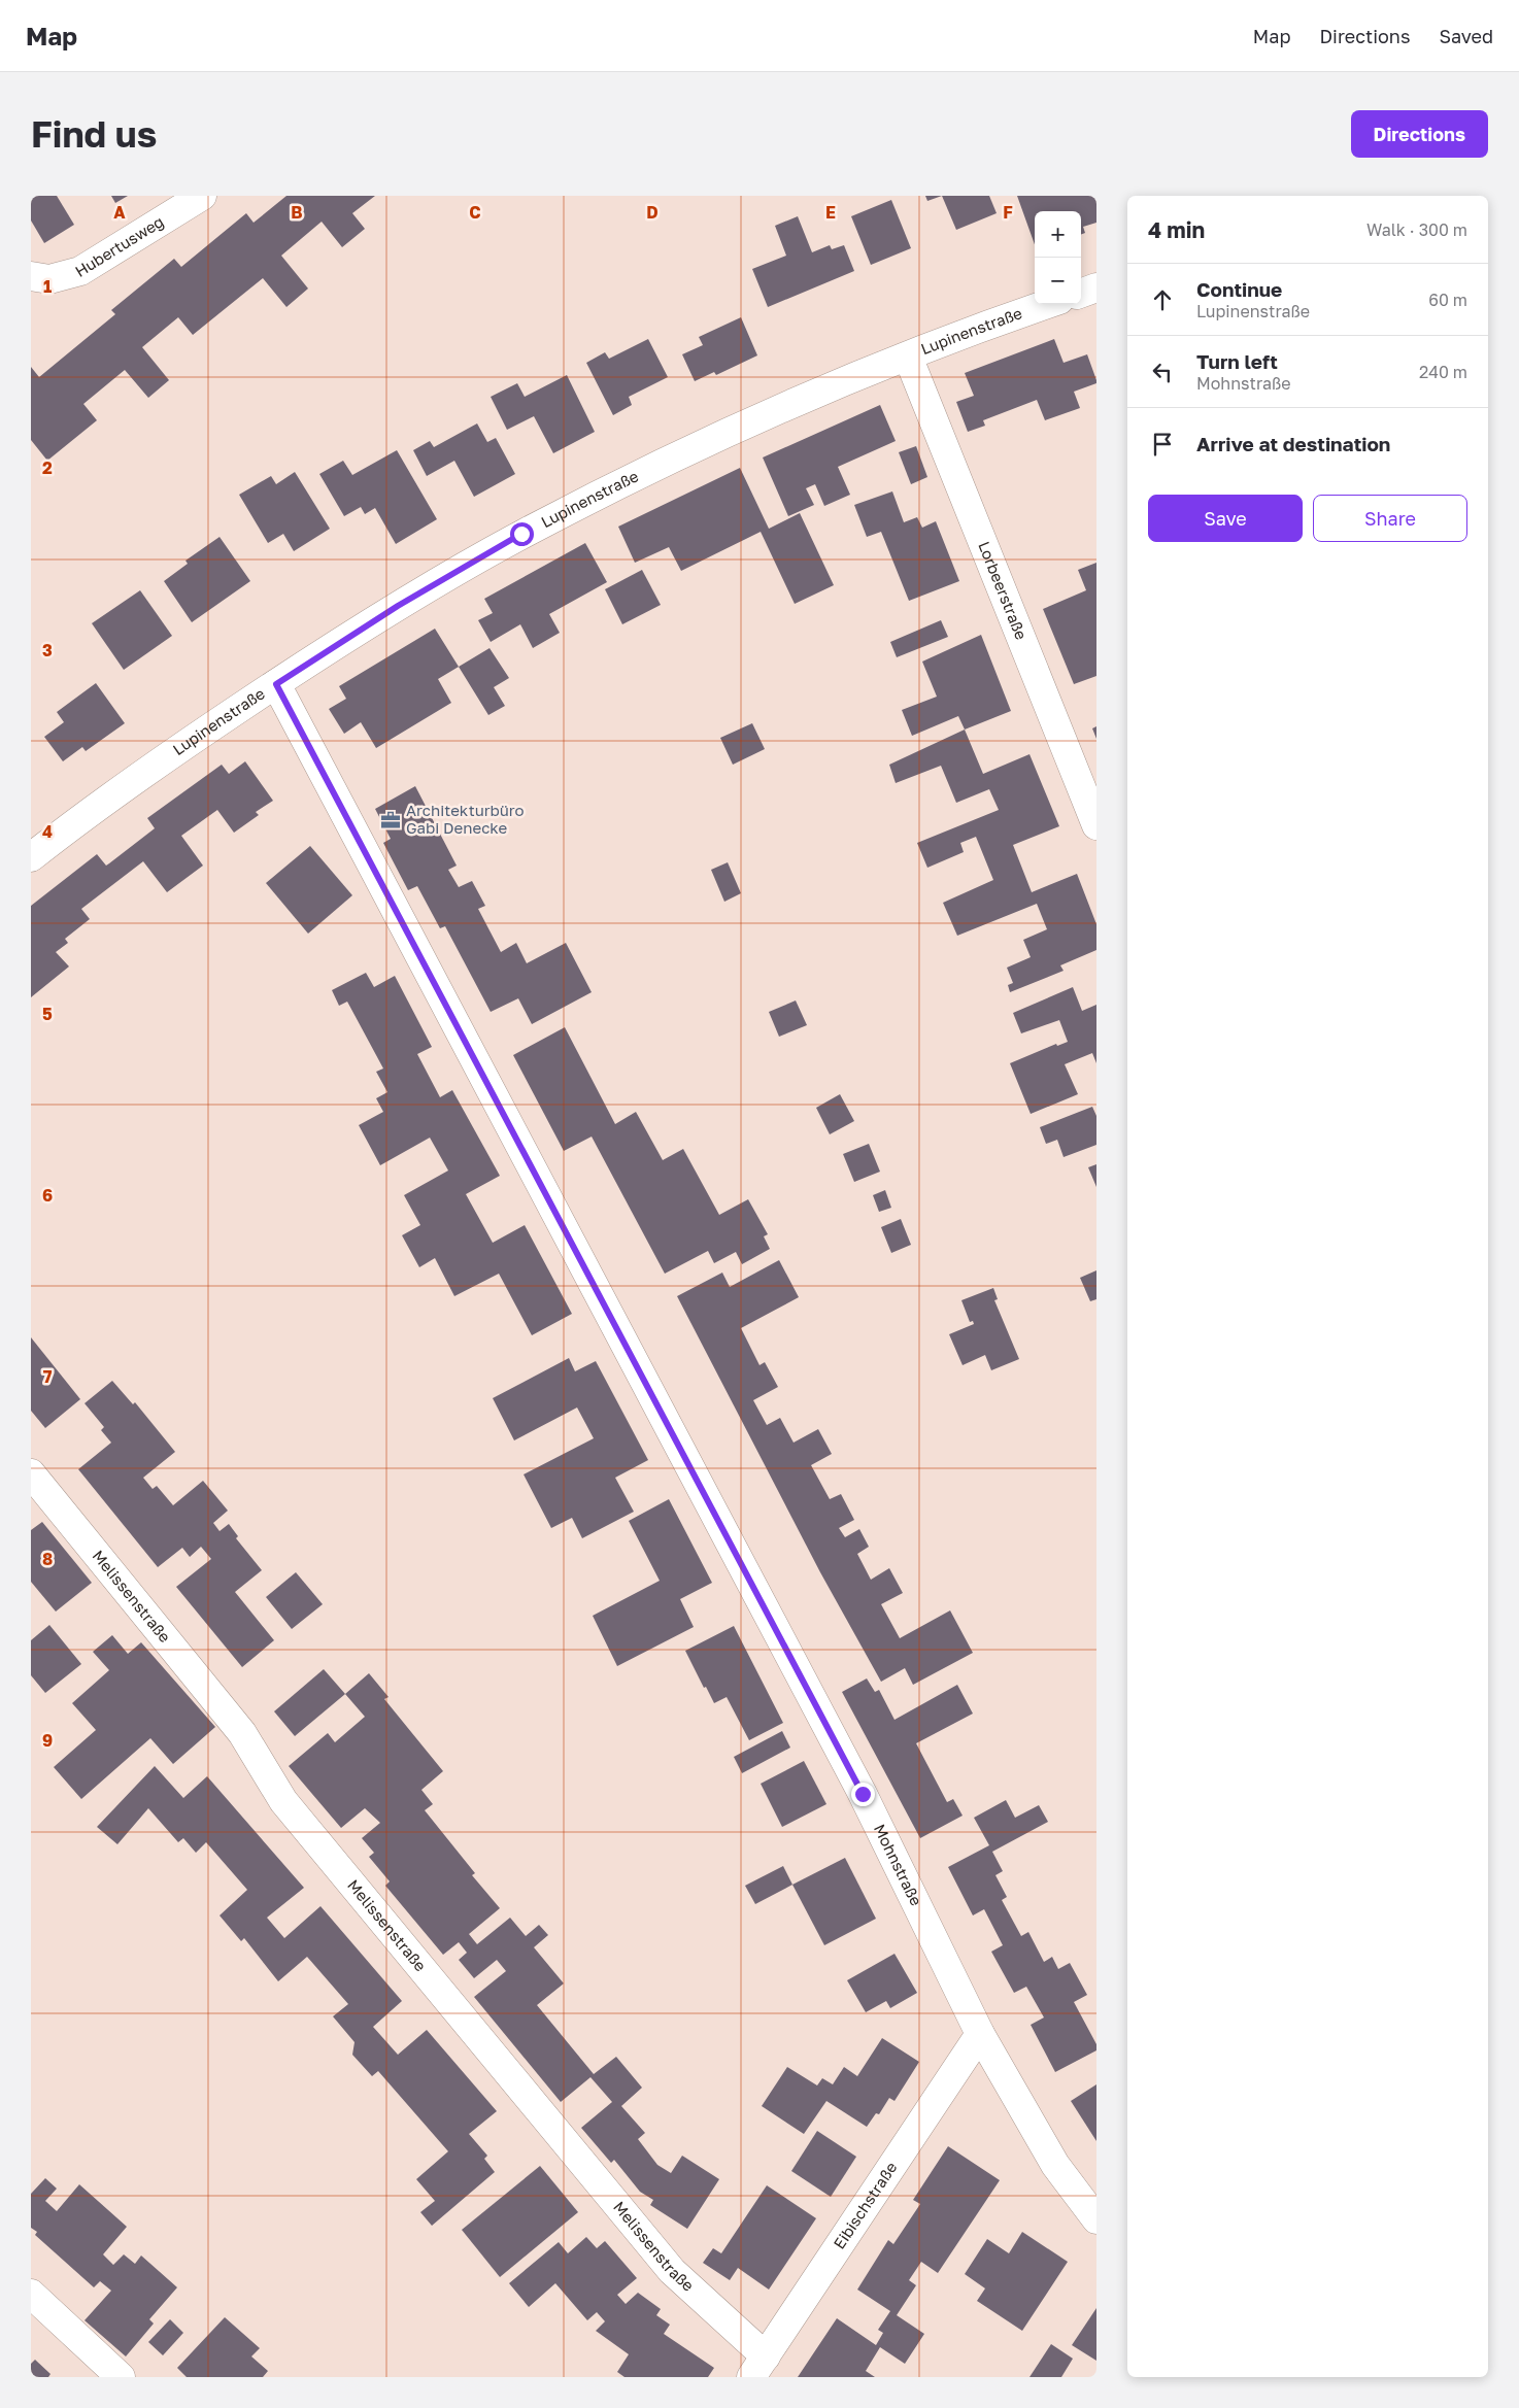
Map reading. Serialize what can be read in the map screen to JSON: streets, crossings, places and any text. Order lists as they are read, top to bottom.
{
  "streets": {
    "street": [
      "Hubertusweg",
      "Lupinenstraße",
      "Lorbeerstraße",
      "Melissenstraße",
      "Mohnstraße",
      "Eibischstraße"
    ]
  },
  "crossings": [
    ["Lupinenstraße", "Lorbeerstraße"],
    ["Lupinenstraße", "Mohnstraße"],
    ["Melissenstraße", "Eibischstraße"],
    ["Mohnstraße", "Eibischstraße"]
  ],
  "places": {
    "office": ["Architekturbüro Gabi Denecke"]
  },
  "page": {
    "header": "Map",
    "nav": ["Map", "Directions", "Saved"],
    "buttons": [
      "Directions",
      ["Save", "Share"]
    ],
    "title": "Find us",
    "heading": ["4 min", "Walk · 300 m"],
    "map_buttons": ["+", "−"],
    "list": [
      ["Continue", "Lupinenstraße", "60 m"],
      ["Turn left", "Mohnstraße", "240 m"],
      "Arrive at destination"
    ]
  },
  "grid": {
    "columns": [
      "A",
      "B",
      "C",
      "D",
      "E",
      "F"
    ],
    "rows": [
      "1",
      "2",
      "3",
      "4",
      "5",
      "6",
      "7",
      "8",
      "9"
    ]
  }
}
